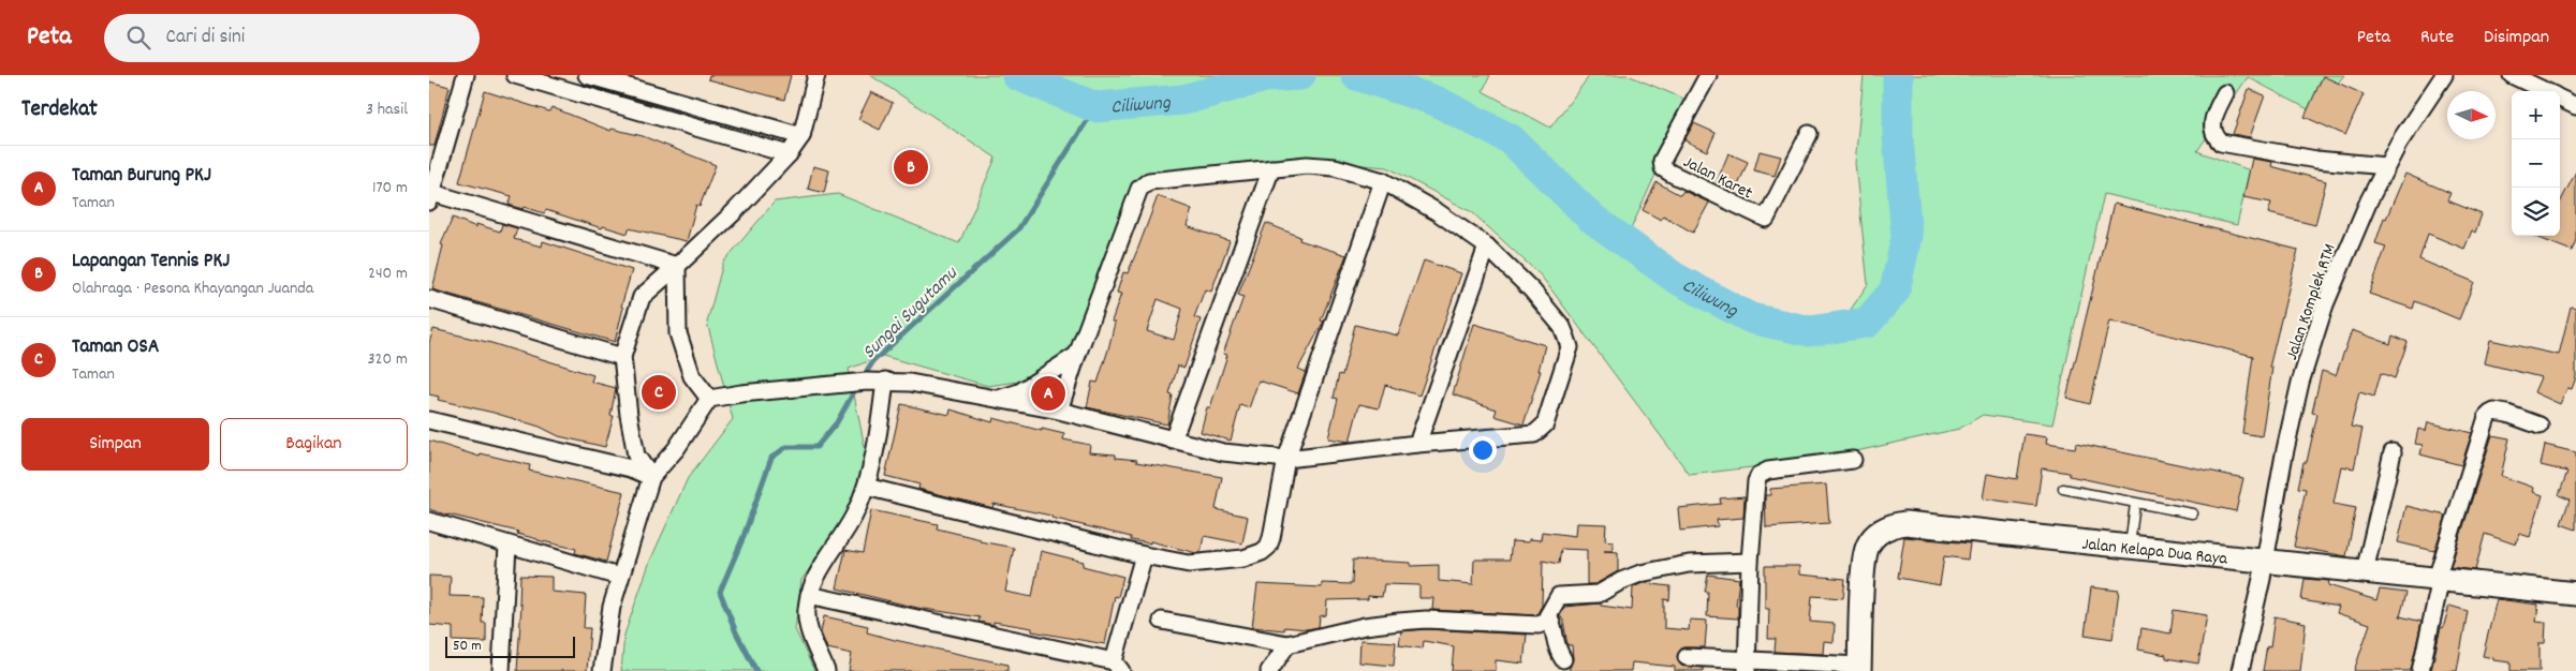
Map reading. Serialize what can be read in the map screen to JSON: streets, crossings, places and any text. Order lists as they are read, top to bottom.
{
  "streets": {
    "main road": ["Jalan Kelapa Dua Raya"],
    "street": ["Jalan Karet", "Jalan Komplek RTM"]
  },
  "crossings": [
    ["Jalan Komplek RTM", "Jalan Kelapa Dua Raya"]
  ],
  "water": ["Ciliwung", "Sungai Sugutamu"],
  "scale_bar": "50 m",
  "north": "right",
  "page": {
    "header": "Peta",
    "search": "Cari di sini",
    "nav": ["Peta", "Rute", "Disimpan"],
    "heading": ["Terdekat", "3 hasil"],
    "map_buttons": ["+", "−"],
    "list": [
      {
        "mark": "A",
        "name": "Taman Burung PKJ",
        "note": "Taman",
        "value": "170 m"
      },
      {
        "mark": "B",
        "name": "Lapangan Tennis PKJ",
        "note": "Olahraga · Pesona Khayangan Juanda",
        "value": "240 m"
      },
      {
        "mark": "C",
        "name": "Taman OSA",
        "note": "Taman",
        "value": "320 m"
      }
    ],
    "pins": ["B", "C", "A"],
    "buttons": ["Simpan", "Bagikan"],
    "scale": "50 m"
  }
}
